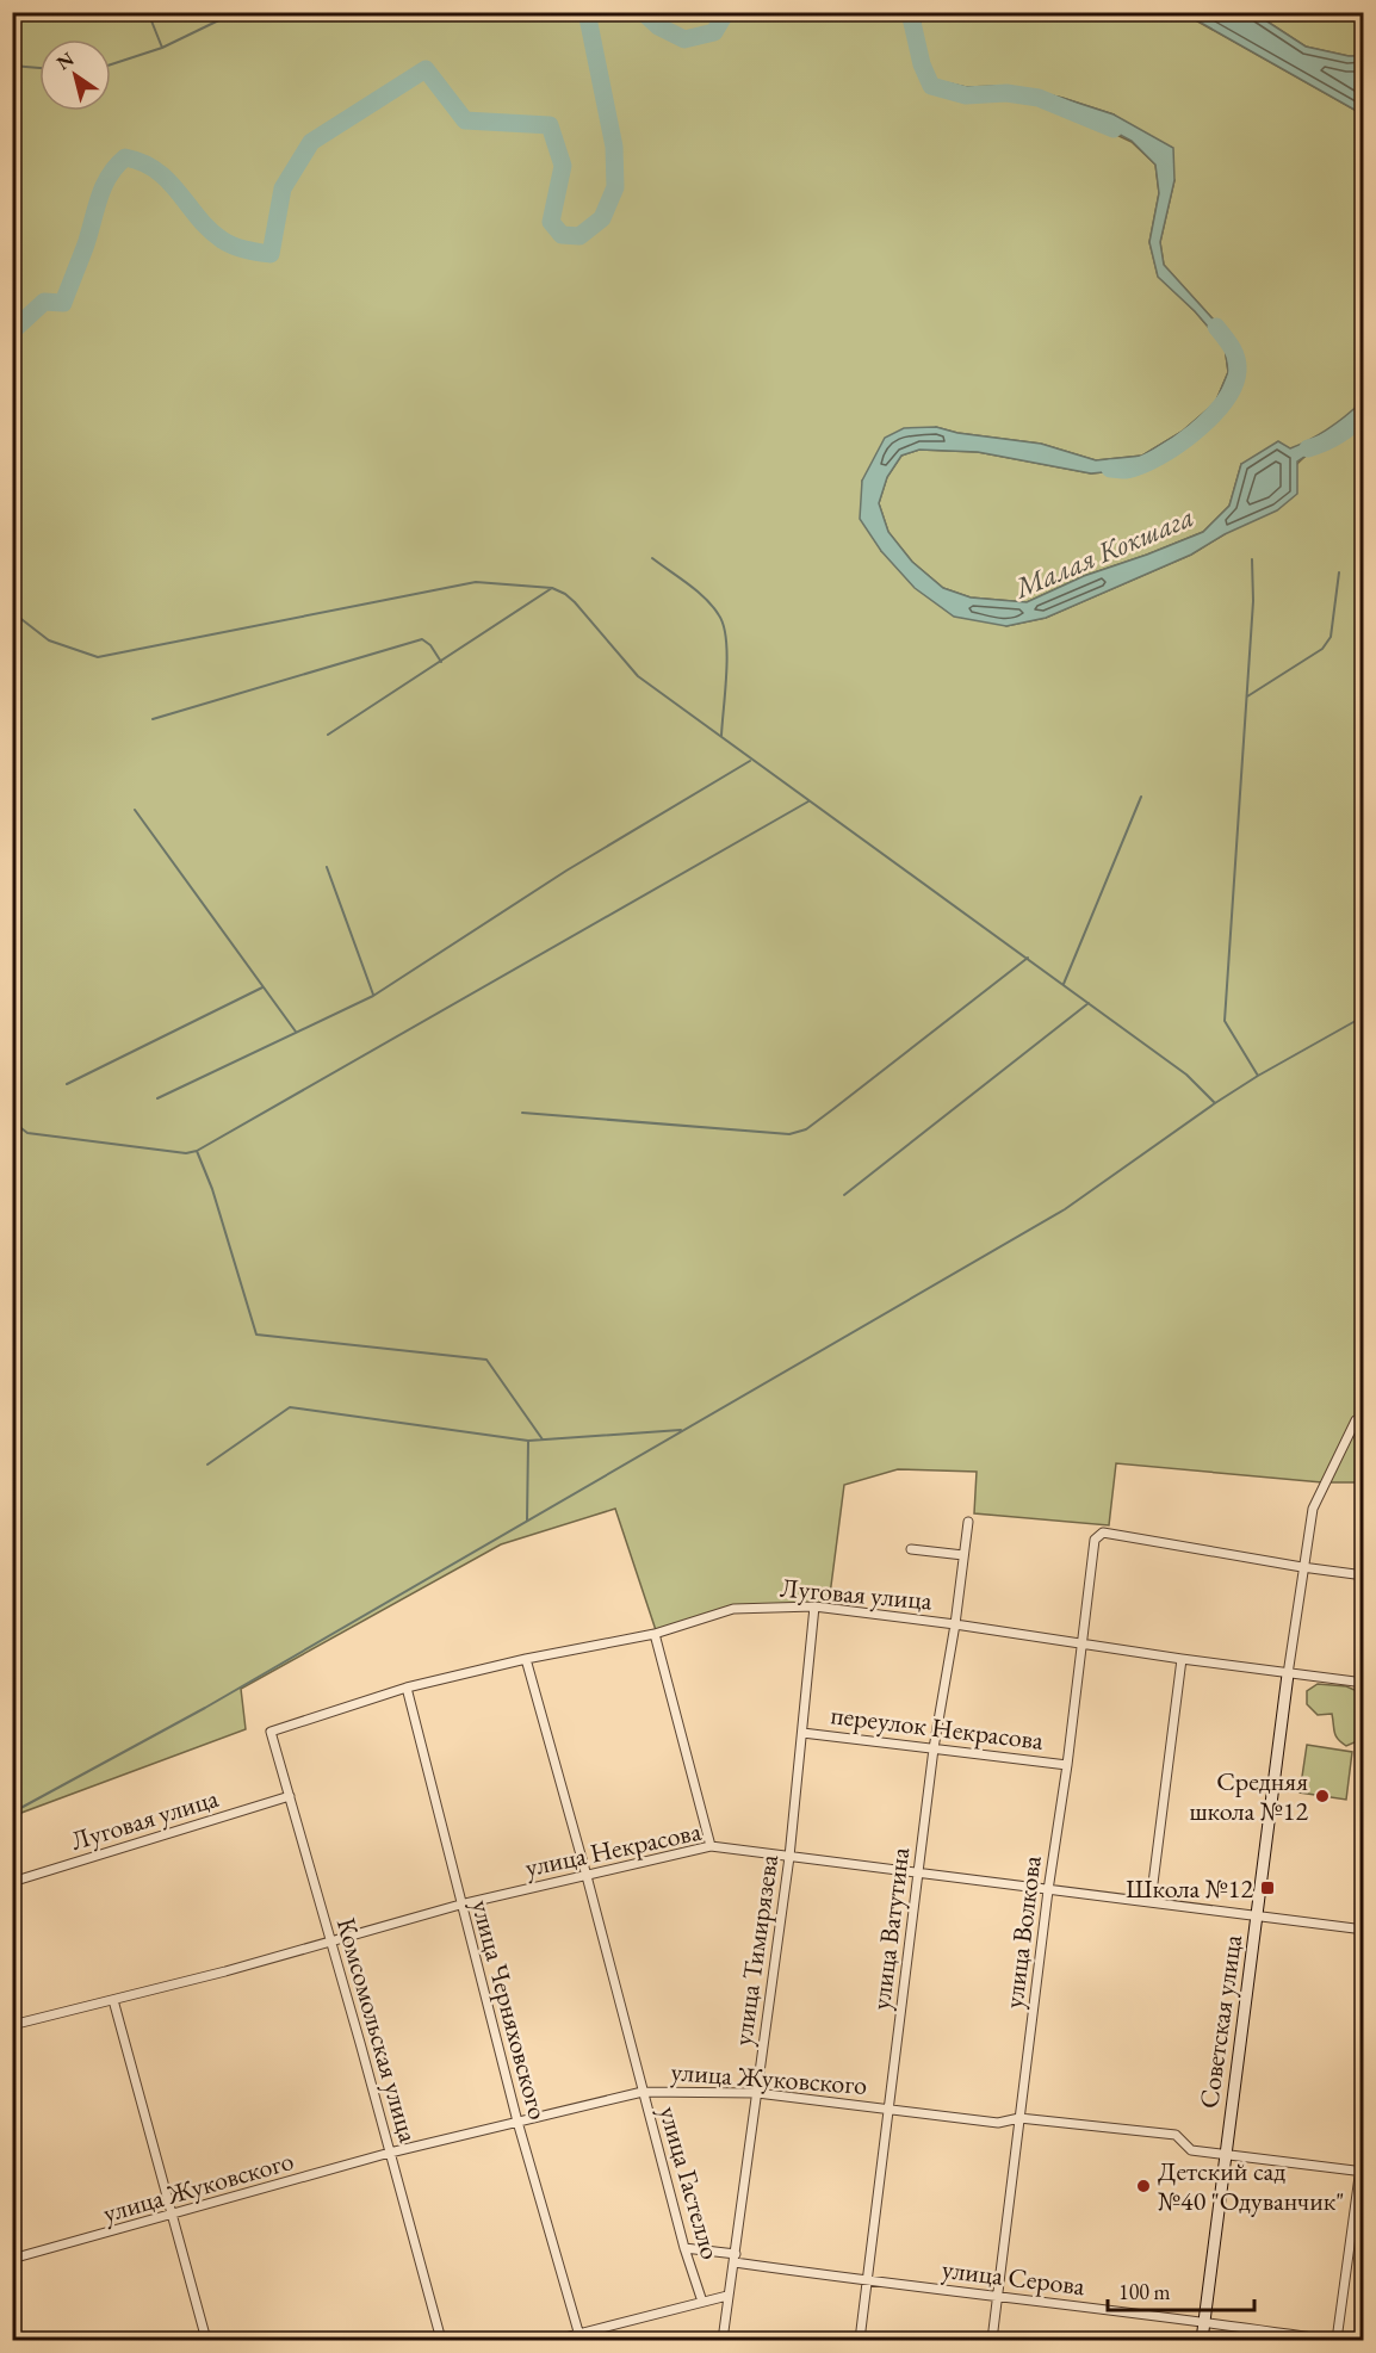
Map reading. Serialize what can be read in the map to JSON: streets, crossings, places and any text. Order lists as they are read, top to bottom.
{
  "streets": {
    "street": [
      "Луговая улица",
      "переулок Некрасова",
      "улица Некрасова",
      "улица Ватутина",
      "улица Волкова",
      "улица Тимирязева",
      "улица Черняховского",
      "Советская улица",
      "Комсомольская улица",
      "улица Жуковского",
      "улица Гастелло",
      "улица Серова"
    ]
  },
  "crossings": [
    ["Луговая улица", "улица Ватутина"],
    ["Луговая улица", "улица Волкова"],
    ["Луговая улица", "улица Тимирязева"],
    ["Луговая улица", "улица Черняховского"],
    ["Луговая улица", "Советская улица"],
    ["Луговая улица", "Комсомольская улица"],
    ["Луговая улица", "улица Гастелло"],
    ["переулок Некрасова", "улица Ватутина"],
    ["переулок Некрасова", "улица Волкова"],
    ["переулок Некрасова", "улица Тимирязева"],
    ["улица Некрасова", "улица Ватутина"],
    ["улица Некрасова", "улица Волкова"],
    ["улица Некрасова", "улица Тимирязева"],
    ["улица Некрасова", "улица Черняховского"],
    ["улица Некрасова", "Советская улица"],
    ["улица Некрасова", "Комсомольская улица"],
    ["улица Некрасова", "улица Гастелло"],
    ["улица Ватутина", "улица Жуковского"],
    ["улица Ватутина", "улица Серова"],
    ["улица Волкова", "Советская улица"],
    ["улица Волкова", "улица Жуковского"],
    ["улица Волкова", "улица Серова"],
    ["улица Тимирязева", "улица Жуковского"],
    ["улица Тимирязева", "улица Серова"],
    ["улица Черняховского", "улица Жуковского"],
    ["Советская улица", "улица Жуковского"],
    ["Советская улица", "улица Серова"],
    ["Комсомольская улица", "улица Жуковского"],
    ["улица Жуковского", "улица Гастелло"],
    ["улица Гастелло", "улица Серова"]
  ],
  "water": ["Малая Кокшага"],
  "places": {
    "other": ["Средняя школа №12", "Детский сад №40 \"Одуванчик\""],
    "transit": ["Школа №12"]
  },
  "scale_bar": "100 m",
  "north": "top left"
}
